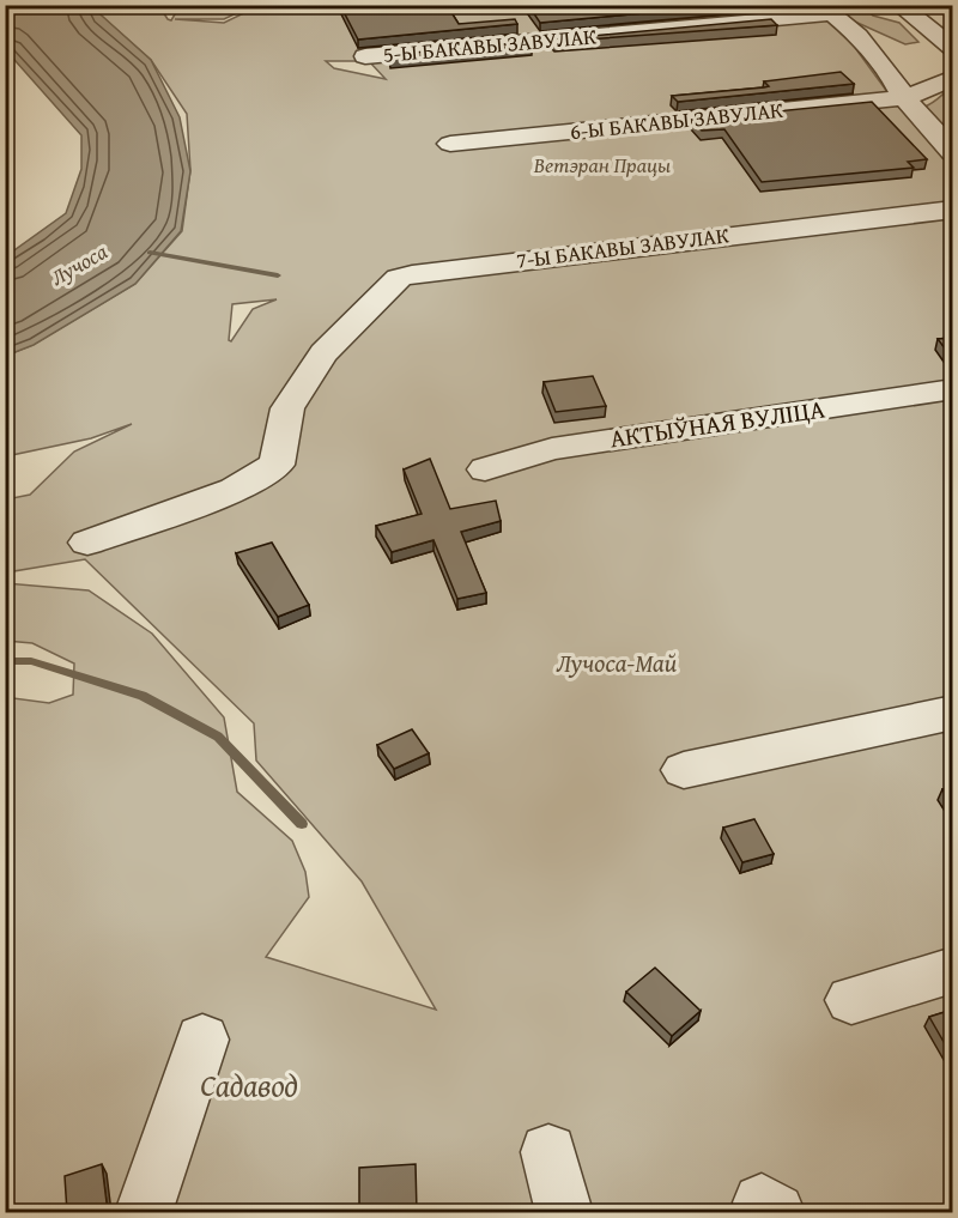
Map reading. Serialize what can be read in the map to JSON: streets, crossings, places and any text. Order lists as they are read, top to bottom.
{
  "streets": {
    "street": [
      "5-Ы БАКАВЫ ЗАВУЛАК",
      "6-Ы БАКАВЫ ЗАВУЛАК",
      "7-Ы БАКАВЫ ЗАВУЛАК",
      "АКТЫЎНАЯ ВУЛІЦА"
    ]
  },
  "water": ["Лучоса"],
  "parks": ["Ветэран Працы", "Лучоса-Май", "Садавод"]
}
